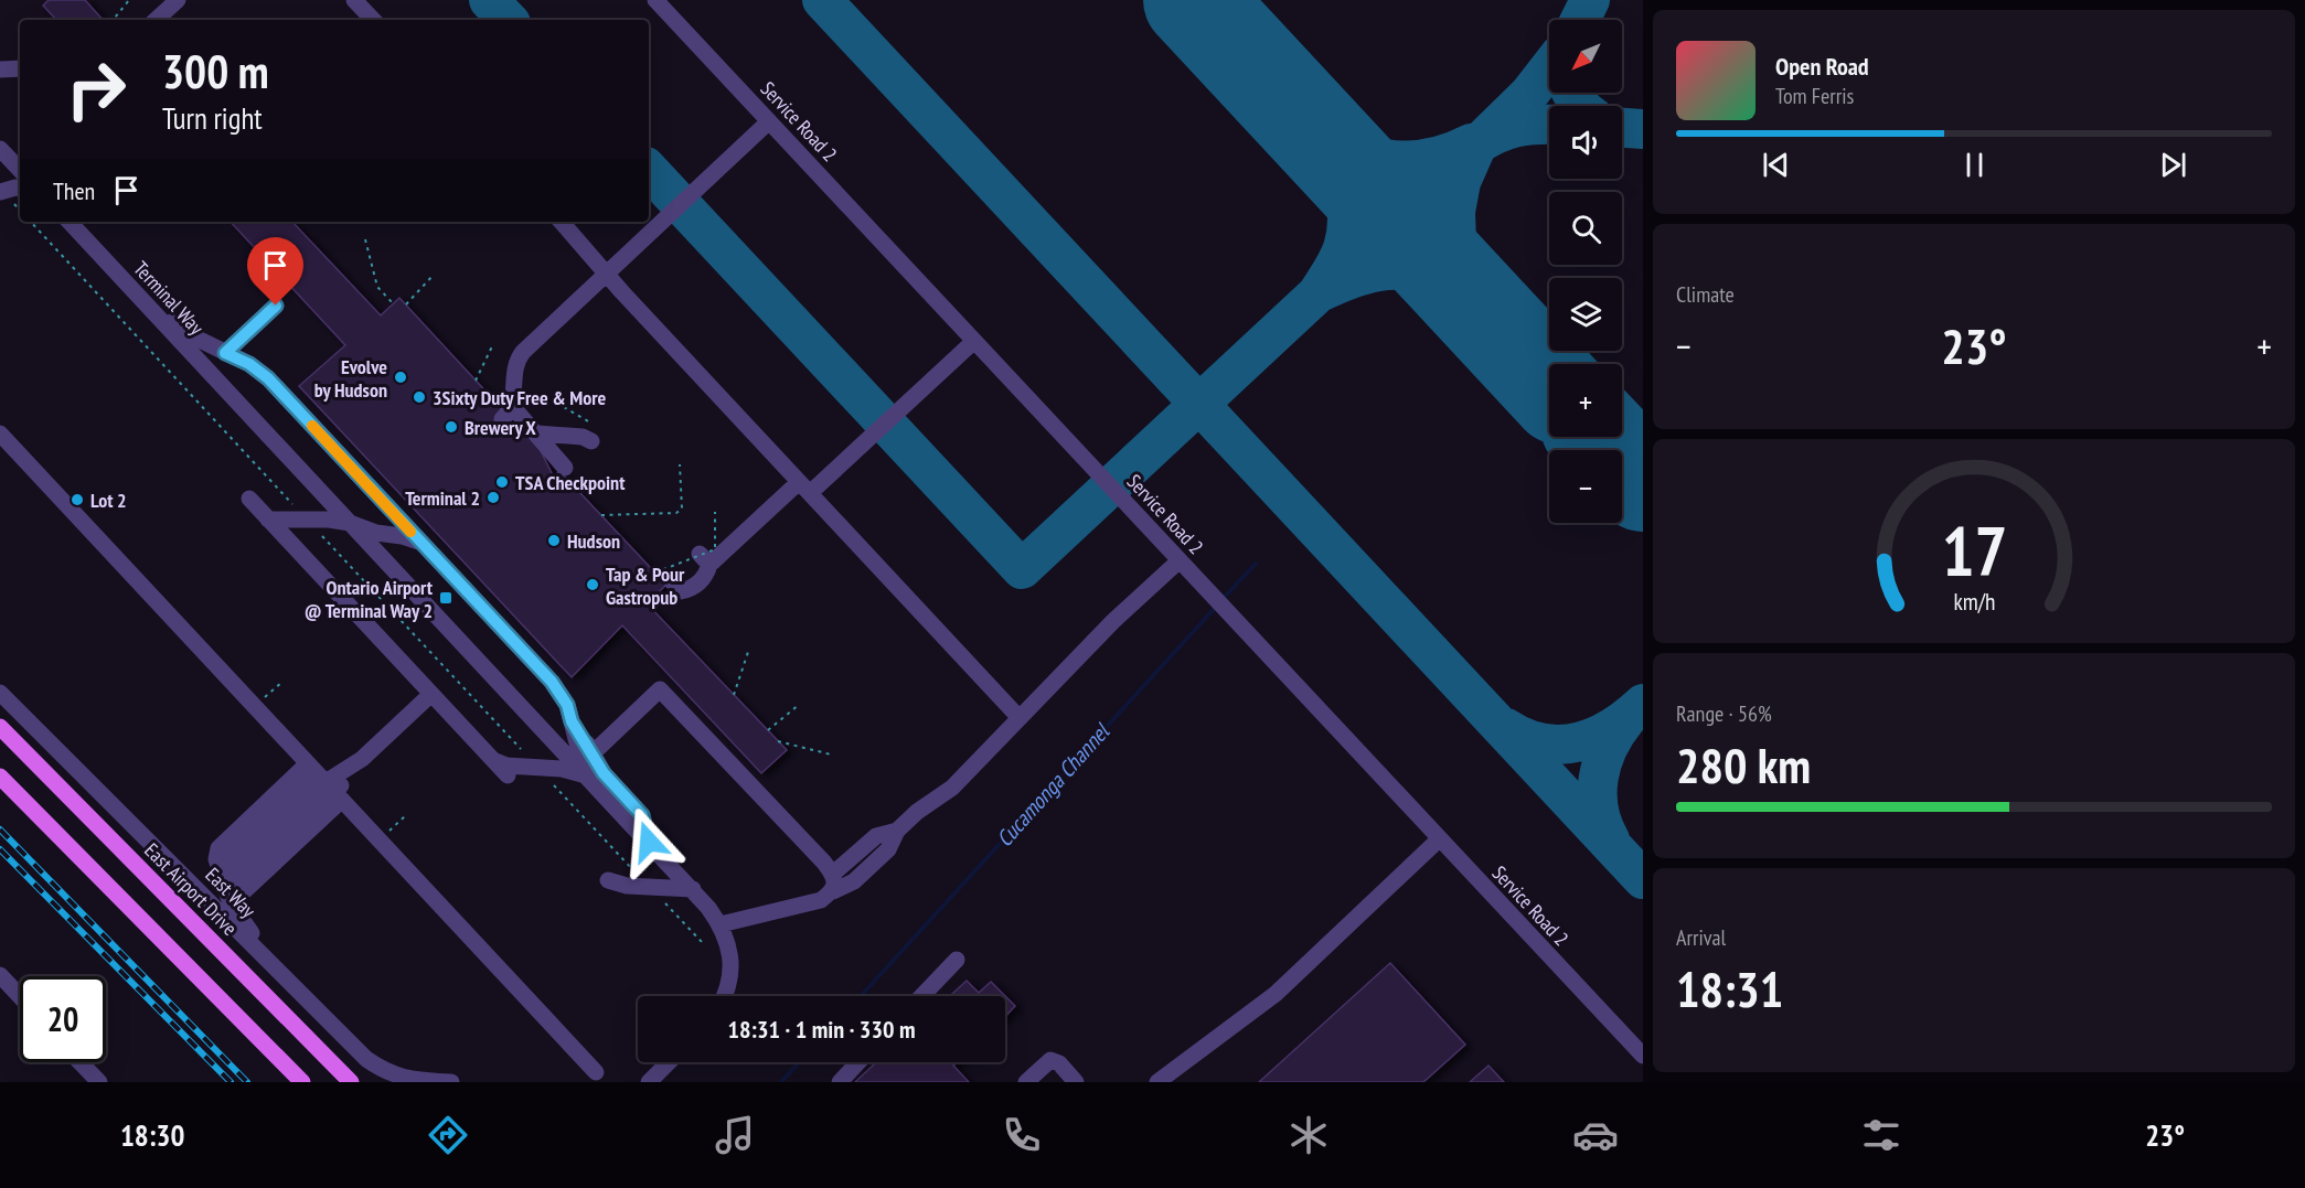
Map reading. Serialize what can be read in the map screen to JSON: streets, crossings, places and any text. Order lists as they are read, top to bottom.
{
  "streets": {
    "main road": ["East Airport Drive"],
    "street": ["Service Road 2", "Terminal Way", "East Way"]
  },
  "water": ["Cucamonga Channel"],
  "places": {
    "other": [
      "Evolve by Hudson",
      "3Sixty Duty Free & More",
      "Brewery X",
      "TSA Checkpoint",
      "Terminal 2",
      "Lot 2",
      "Hudson",
      "Tap & Pour Gastropub"
    ],
    "transit": ["Ontario Airport @ Terminal Way 2"]
  },
  "north": "bottom left",
  "page": {
    "map_buttons": ["+", "−"],
    "turn": ["300 m", "Turn right"],
    "song": ["Open Road", "Tom Ferris"],
    "then": "Then",
    "tile": [
      "Climate",
      ["Range · 56%", "280 km"],
      ["Arrival", "18:31"]
    ],
    "heat": ["−", "23°", "+"],
    "limit": "20",
    "trip": "18:31 · 1 min · 330 m",
    "tabs": ["18:30", "23°"],
    "gauge": ["17", "km/h"]
  }
}
